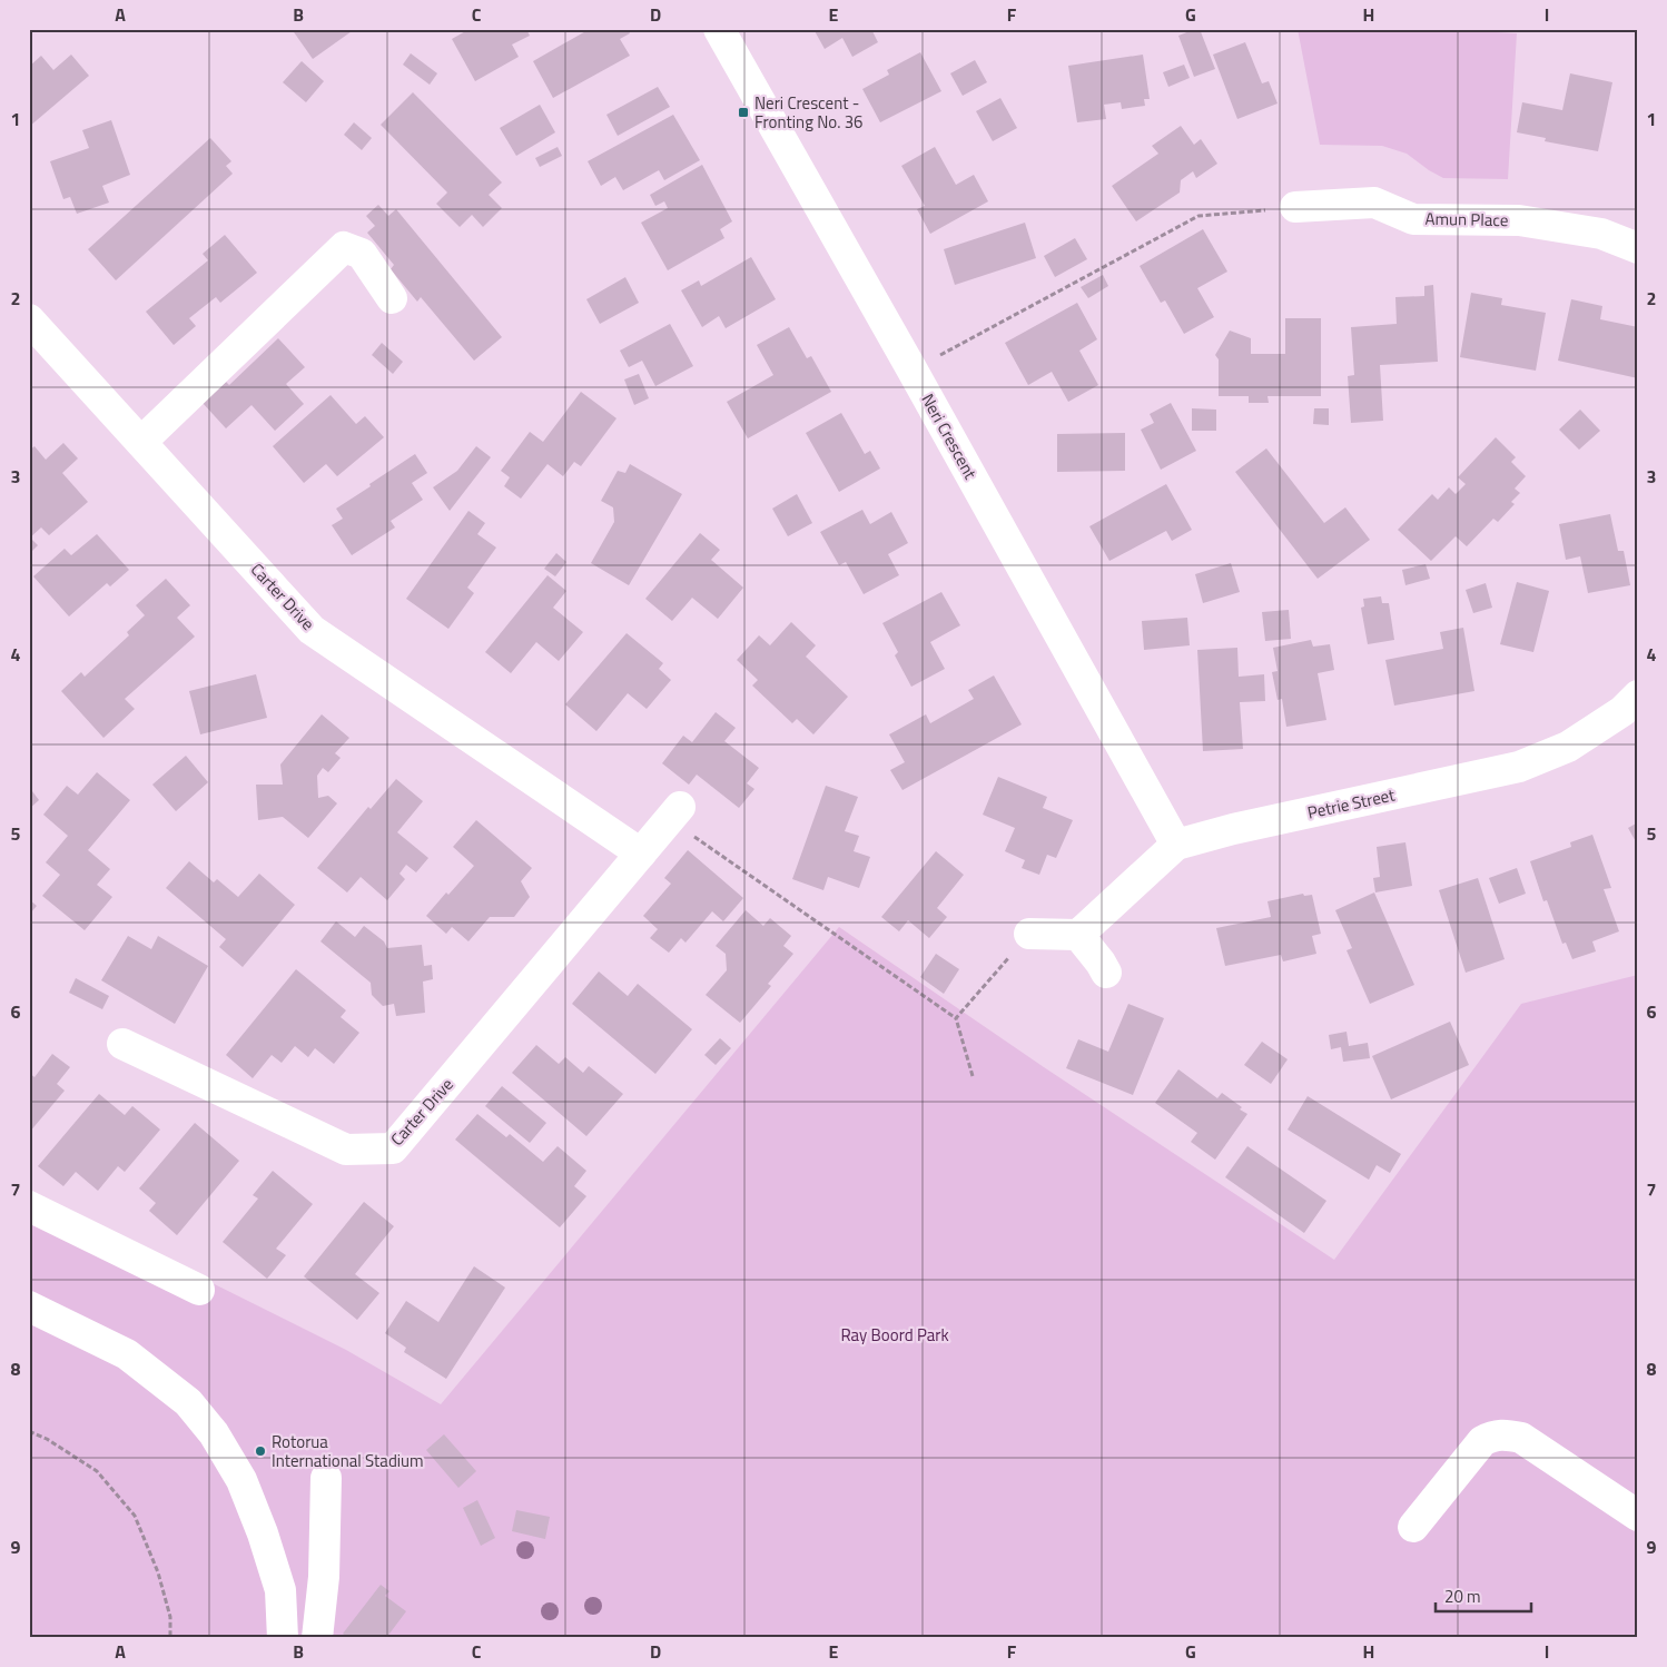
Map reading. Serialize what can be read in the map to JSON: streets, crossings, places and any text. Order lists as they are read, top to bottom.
{
  "streets": {
    "street": [
      "Amun Place",
      "Neri Crescent",
      "Carter Drive",
      "Petrie Street"
    ]
  },
  "crossings": [
    ["Neri Crescent", "Petrie Street"]
  ],
  "parks": ["Ray Boord Park"],
  "places": {
    "transit": ["Neri Crescent - Fronting No. 36"],
    "other": ["Rotorua International Stadium"]
  },
  "scale_bar": "20 m",
  "grid": {
    "columns": [
      "A",
      "B",
      "C",
      "D",
      "E",
      "F",
      "G",
      "H",
      "I"
    ],
    "rows": [
      "1",
      "2",
      "3",
      "4",
      "5",
      "6",
      "7",
      "8",
      "9"
    ]
  }
}
